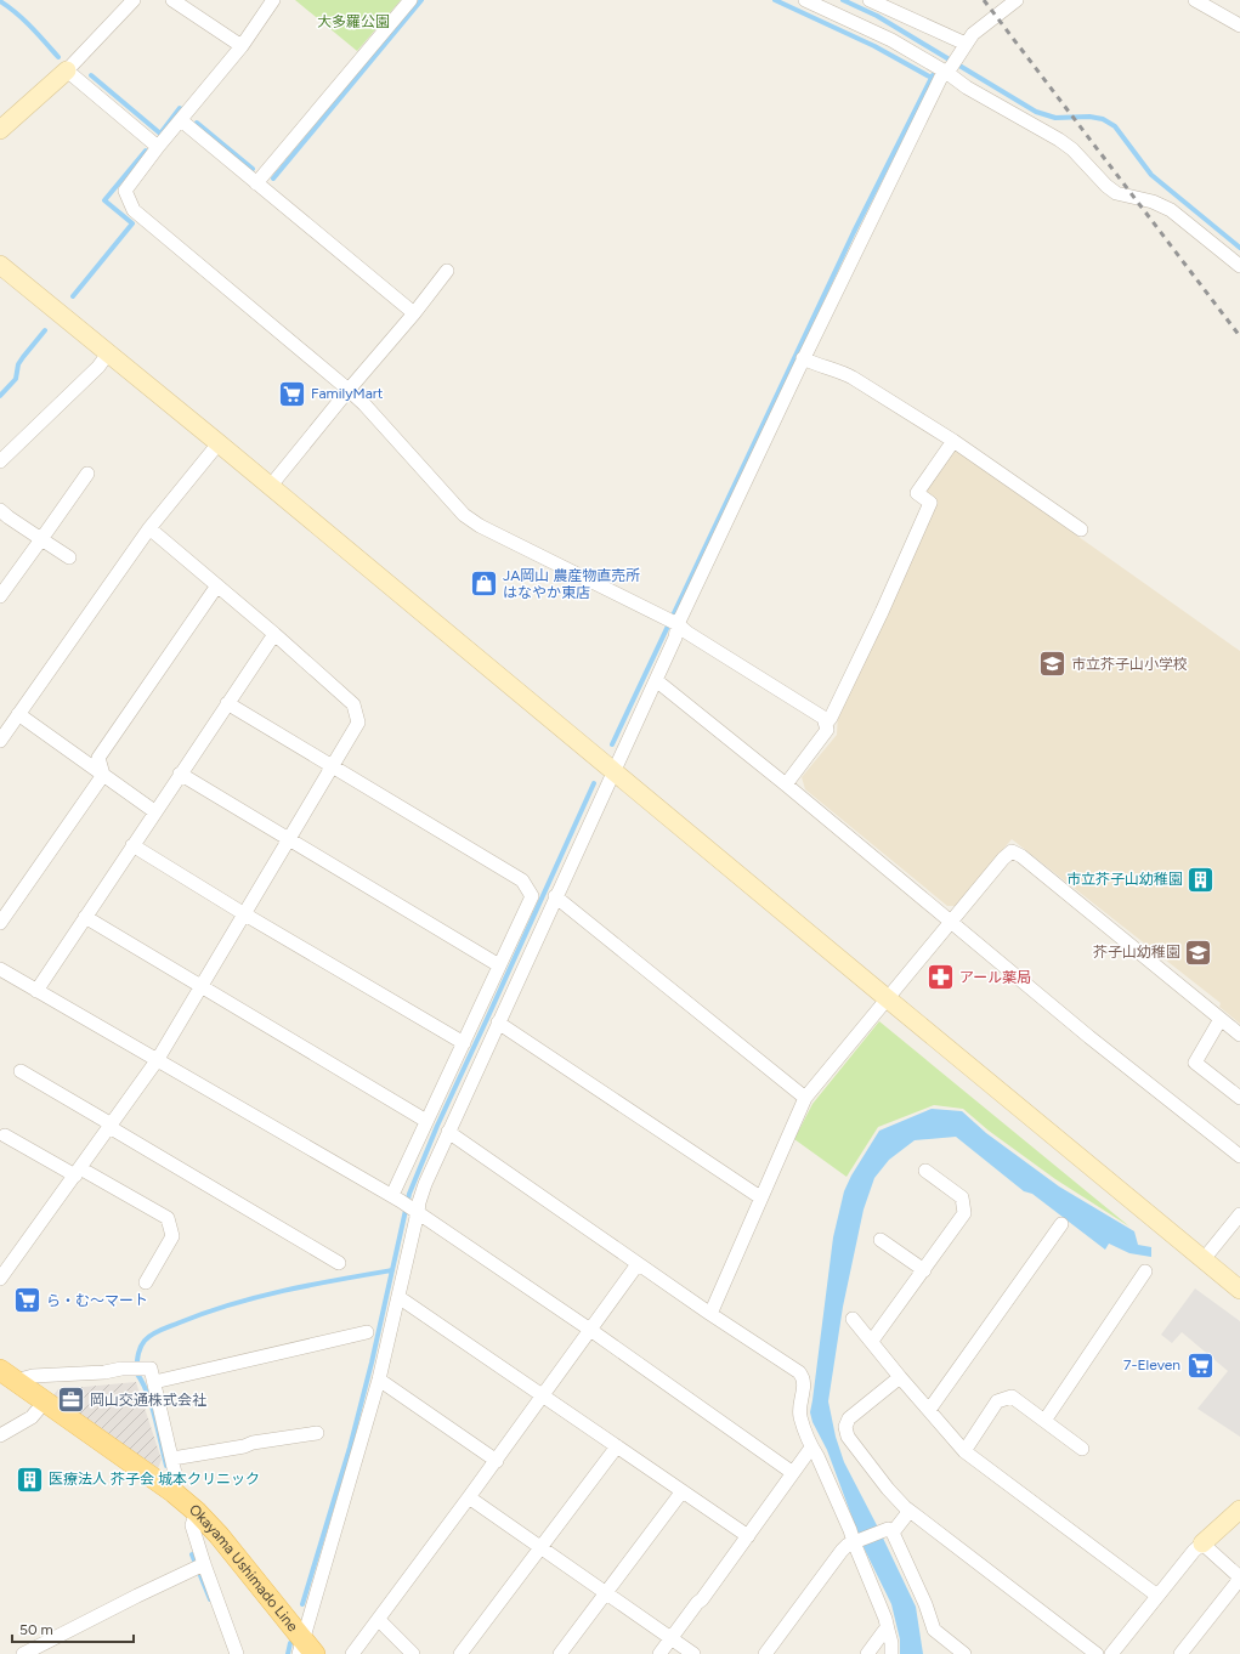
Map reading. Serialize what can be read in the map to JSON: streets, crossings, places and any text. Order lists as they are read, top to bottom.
{
  "streets": {
    "main road": ["Okayama Ushimado Line"]
  },
  "parks": ["大多羅公園"],
  "places": {
    "supermarket": ["FamilyMart", "ら・む〜マート", "7-Eleven"],
    "shop": ["JA岡山 農産物直売所 はなやか東店"],
    "school or university": ["市立芥子山小学校", "芥子山幼稚園"],
    "building": ["市立芥子山幼稚園", "医療法人 芥子会 城本クリニック"],
    "pharmacy": ["アール薬局"],
    "office": ["岡山交通株式会社"]
  },
  "scale_bar": "50 m"
}
